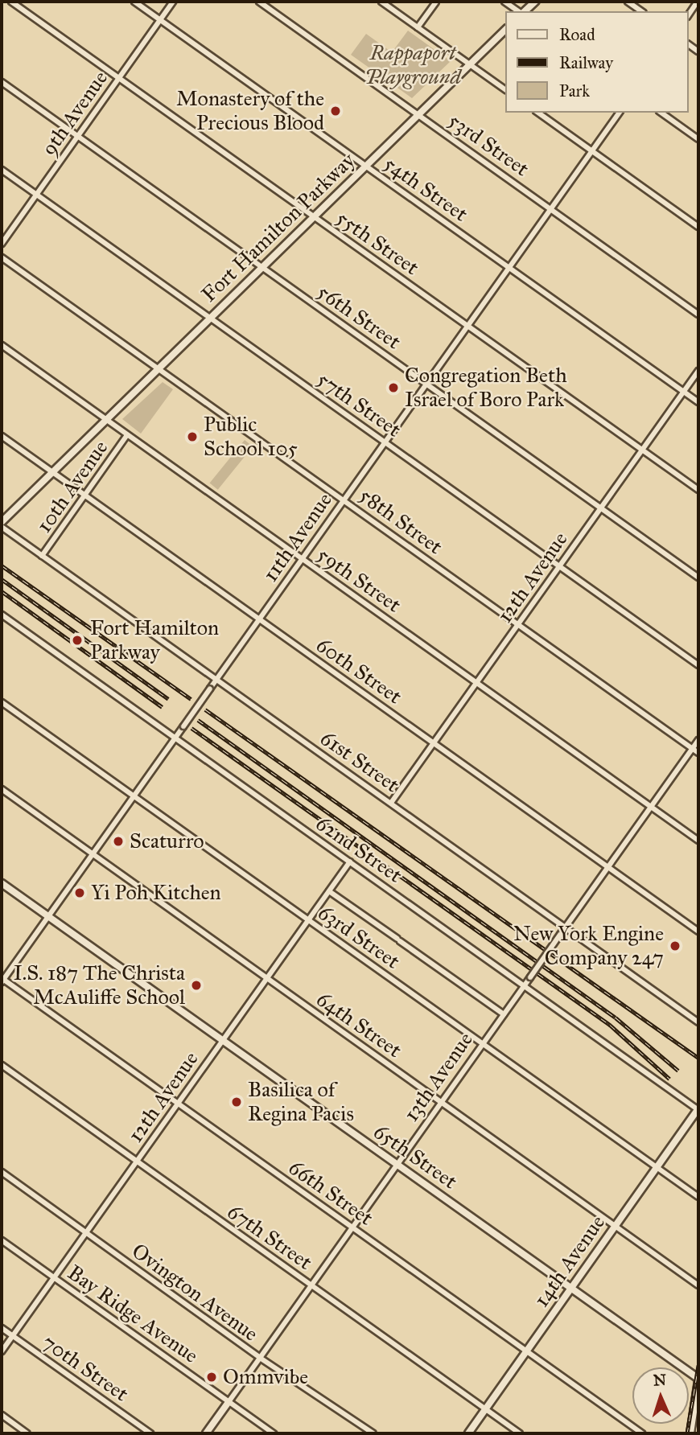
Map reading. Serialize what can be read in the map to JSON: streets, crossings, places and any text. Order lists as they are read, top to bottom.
{
  "streets": {
    "main road": [
      "Fort Hamilton Parkway",
      "13th Avenue",
      "65th Street",
      "14th Avenue"
    ],
    "street": [
      "9th Avenue",
      "53rd Street",
      "54th Street",
      "55th Street",
      "56th Street",
      "57th Street",
      "10th Avenue",
      "58th Street",
      "11th Avenue",
      "12th Avenue",
      "59th Street",
      "60th Street",
      "61st Street",
      "62nd Street",
      "63rd Street",
      "64th Street",
      "66th Street",
      "67th Street",
      "Ovington Avenue",
      "Bay Ridge Avenue",
      "70th Street"
    ]
  },
  "crossings": [
    ["9th Avenue", "54th Street"],
    ["9th Avenue", "55th Street"],
    ["9th Avenue", "56th Street"],
    ["9th Avenue", "57th Street"],
    ["53rd Street", "Fort Hamilton Parkway"],
    ["53rd Street", "11th Avenue"],
    ["54th Street", "Fort Hamilton Parkway"],
    ["54th Street", "11th Avenue"],
    ["54th Street", "12th Avenue"],
    ["Fort Hamilton Parkway", "55th Street"],
    ["Fort Hamilton Parkway", "56th Street"],
    ["Fort Hamilton Parkway", "57th Street"],
    ["Fort Hamilton Parkway", "58th Street"],
    ["Fort Hamilton Parkway", "59th Street"],
    ["Fort Hamilton Parkway", "60th Street"],
    ["55th Street", "11th Avenue"],
    ["55th Street", "12th Avenue"],
    ["56th Street", "11th Avenue"],
    ["56th Street", "12th Avenue"],
    ["57th Street", "11th Avenue"],
    ["57th Street", "12th Avenue"],
    ["10th Avenue", "59th Street"],
    ["10th Avenue", "60th Street"],
    ["10th Avenue", "61st Street"],
    ["58th Street", "11th Avenue"],
    ["58th Street", "12th Avenue"],
    ["58th Street", "13th Avenue"],
    ["11th Avenue", "59th Street"],
    ["11th Avenue", "60th Street"],
    ["11th Avenue", "61st Street"],
    ["11th Avenue", "62nd Street"],
    ["11th Avenue", "63rd Street"],
    ["11th Avenue", "64th Street"],
    ["11th Avenue", "65th Street"],
    ["11th Avenue", "66th Street"],
    ["12th Avenue", "59th Street"],
    ["12th Avenue", "60th Street"],
    ["12th Avenue", "61st Street"],
    ["12th Avenue", "62nd Street"],
    ["12th Avenue", "63rd Street"],
    ["12th Avenue", "64th Street"],
    ["12th Avenue", "65th Street"],
    ["12th Avenue", "66th Street"],
    ["12th Avenue", "67th Street"],
    ["12th Avenue", "Ovington Avenue"],
    ["12th Avenue", "Bay Ridge Avenue"],
    ["12th Avenue", "70th Street"],
    ["59th Street", "13th Avenue"],
    ["60th Street", "13th Avenue"],
    ["61st Street", "13th Avenue"],
    ["62nd Street", "13th Avenue"],
    ["62nd Street", "14th Avenue"],
    ["63rd Street", "13th Avenue"],
    ["63rd Street", "14th Avenue"],
    ["64th Street", "13th Avenue"],
    ["64th Street", "14th Avenue"],
    ["13th Avenue", "65th Street"],
    ["13th Avenue", "66th Street"],
    ["13th Avenue", "67th Street"],
    ["13th Avenue", "Ovington Avenue"],
    ["13th Avenue", "Bay Ridge Avenue"],
    ["65th Street", "14th Avenue"],
    ["66th Street", "14th Avenue"],
    ["67th Street", "14th Avenue"]
  ],
  "parks": ["Rappaport Playground"],
  "places": [
    "Monastery of the Precious Blood",
    "Congregation Beth Israel of Boro Park",
    "Public School 105",
    "Fort Hamilton Parkway",
    "Scaturro",
    "Yi Poh Kitchen",
    "New York Engine Company 247",
    "I.S. 187 The Christa McAuliffe School",
    "Basilica of Regina Pacis",
    "Ommvibe"
  ],
  "legend": ["Road", "Railway", "Park"],
  "north": "top"
}
